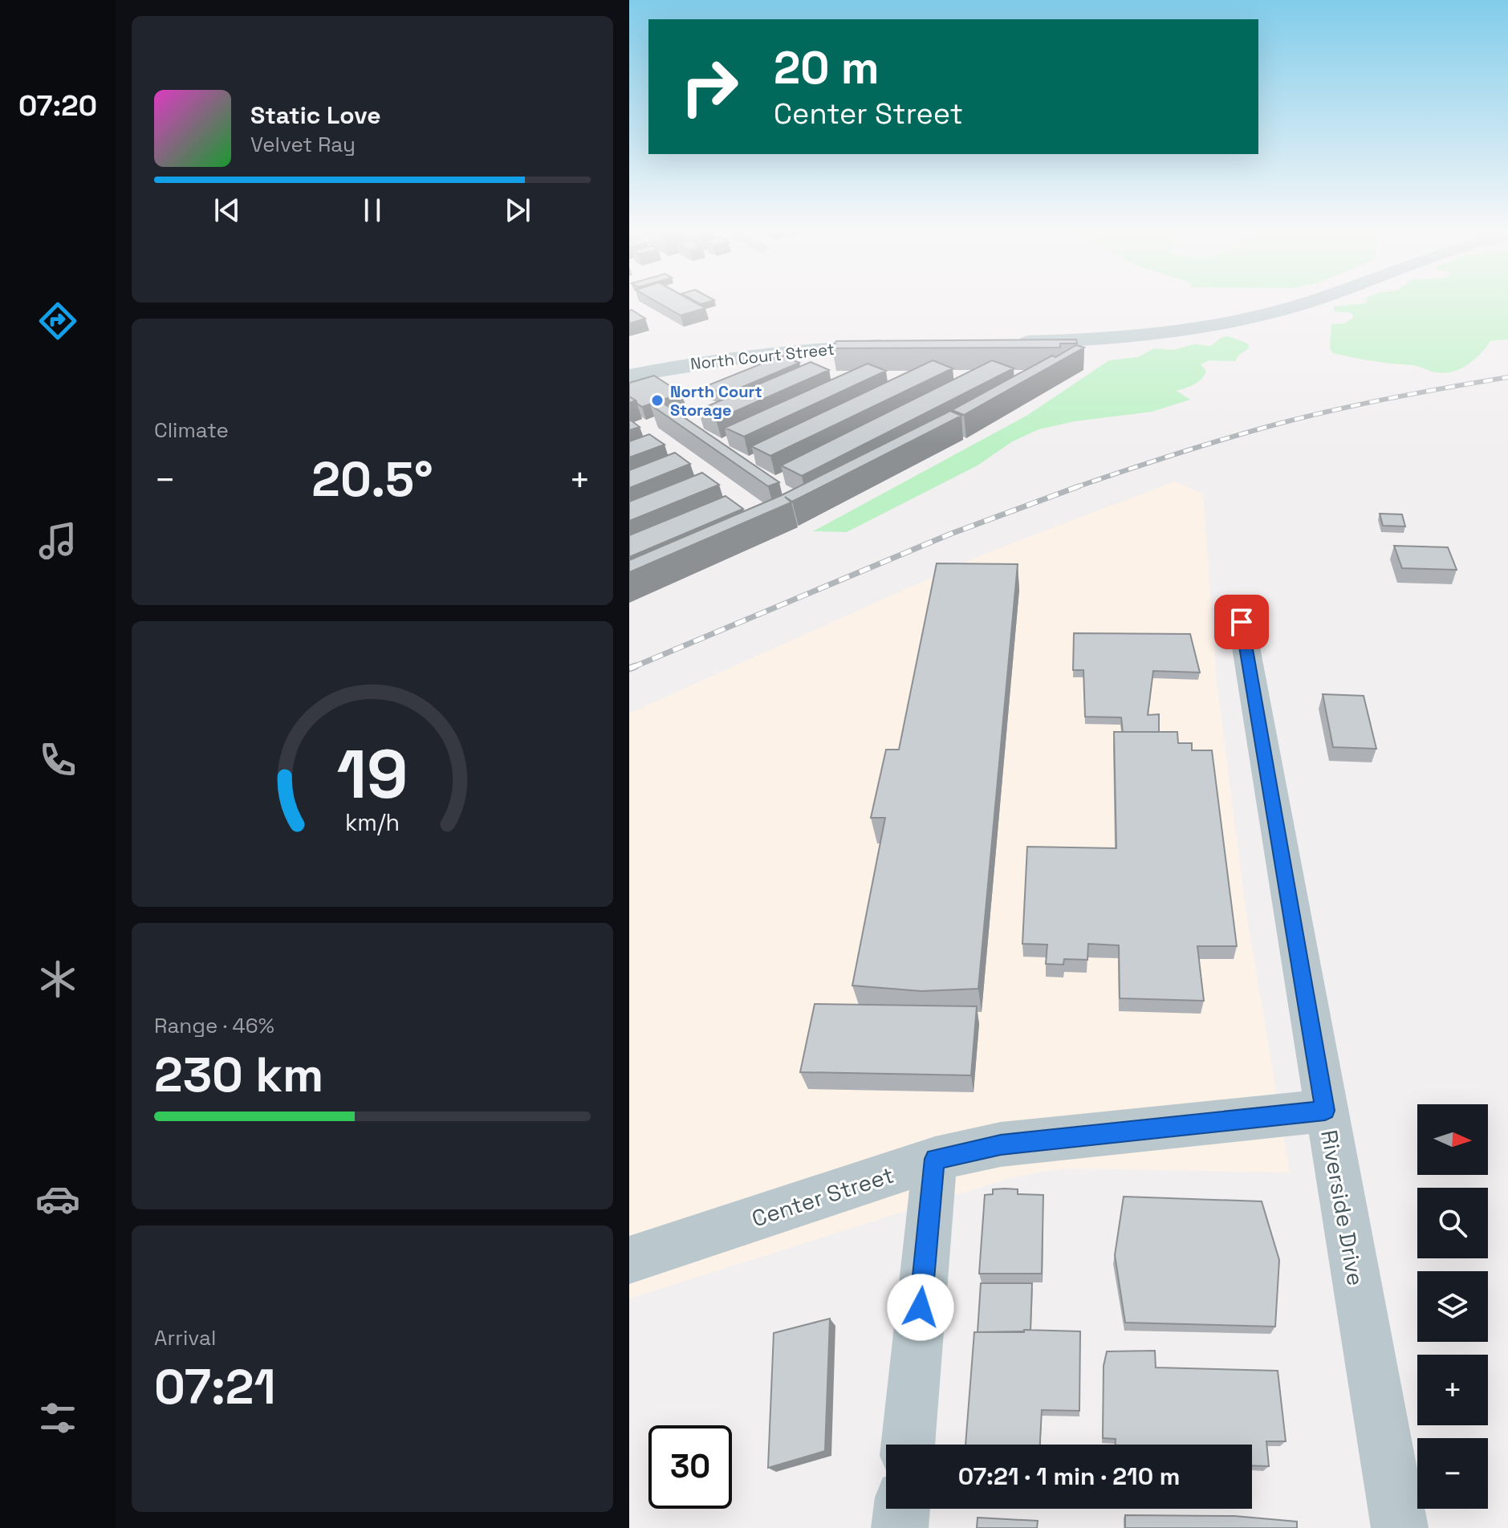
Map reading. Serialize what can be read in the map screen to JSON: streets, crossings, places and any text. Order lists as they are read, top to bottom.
{
  "streets": {
    "street": ["North Court Street", "Center Street", "Riverside Drive"]
  },
  "crossings": [
    ["Center Street", "Riverside Drive"]
  ],
  "places": ["North Court Storage"],
  "north": "right",
  "page": {
    "tabs": "07:20",
    "turn": ["20 m", "Center Street"],
    "song": ["Static Love", "Velvet Ray"],
    "tile": [
      "Climate",
      ["Range · 46%", "230 km"],
      ["Arrival", "07:21"]
    ],
    "heat": ["−", "20.5°", "+"],
    "map_buttons": ["+", "−"],
    "limit": "30",
    "trip": "07:21 · 1 min · 210 m",
    "gauge": ["19", "km/h"]
  }
}
